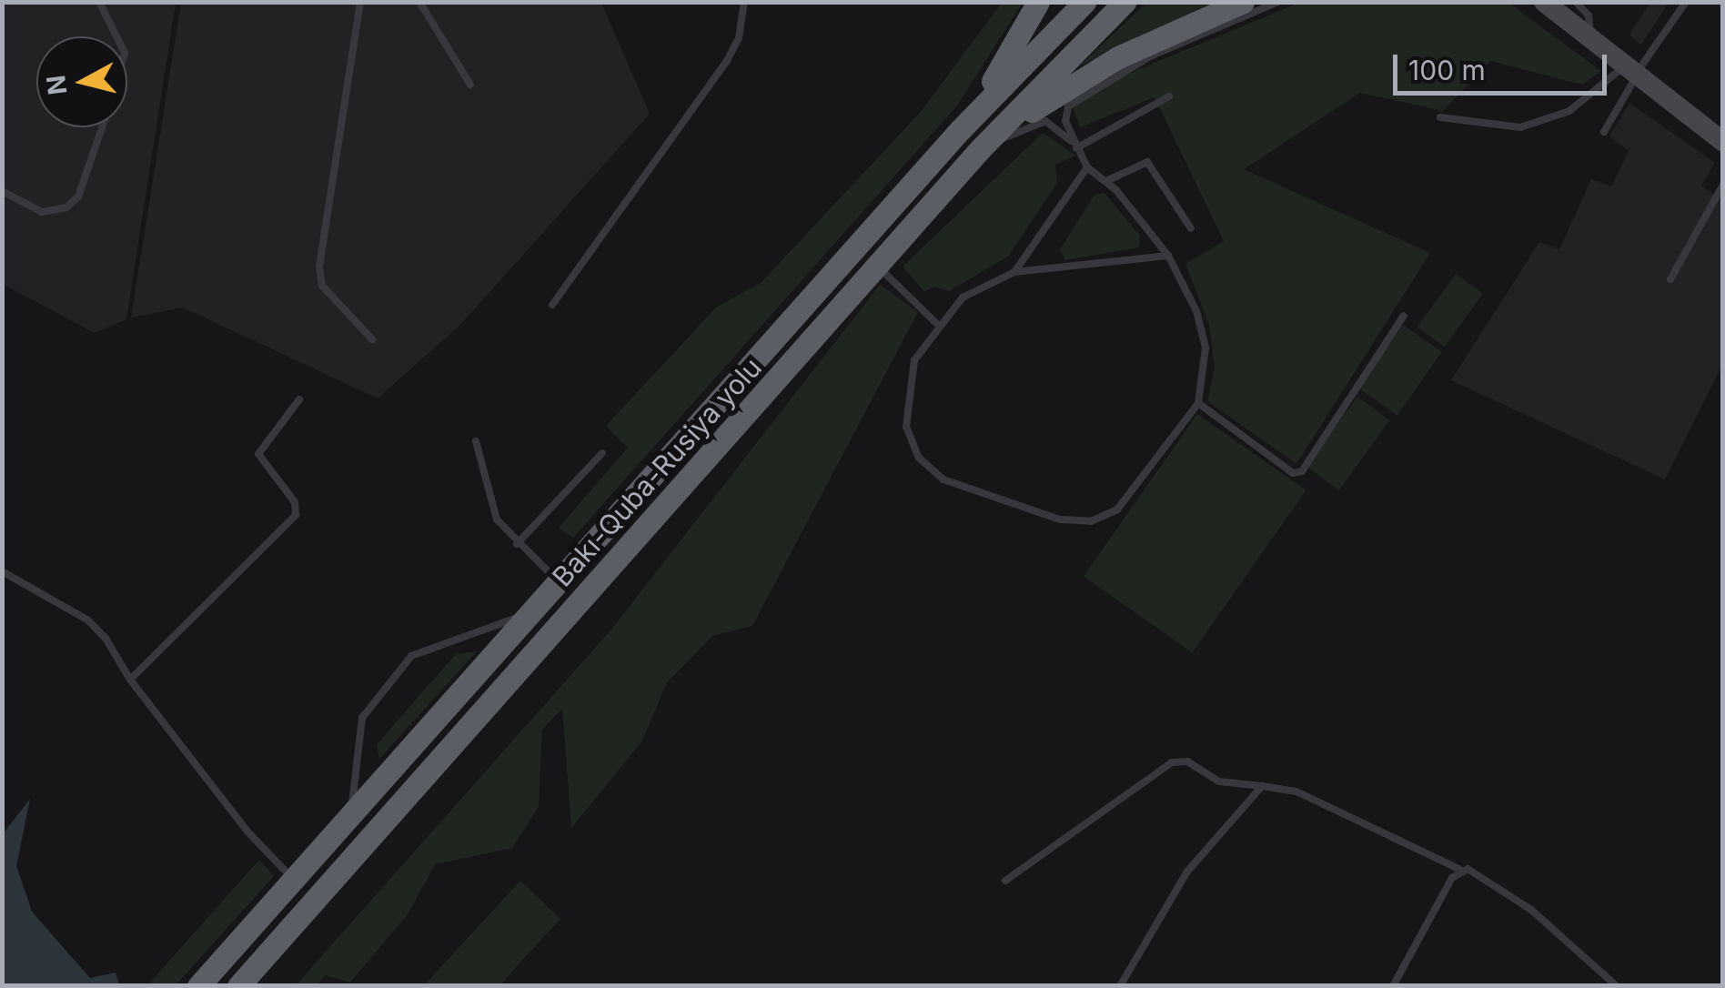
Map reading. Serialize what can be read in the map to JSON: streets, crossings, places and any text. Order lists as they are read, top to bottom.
{
  "streets": {
    "highway": ["Bakı-Quba-Rusiya yolu"]
  },
  "scale_bar": "100 m",
  "north": "left"
}
